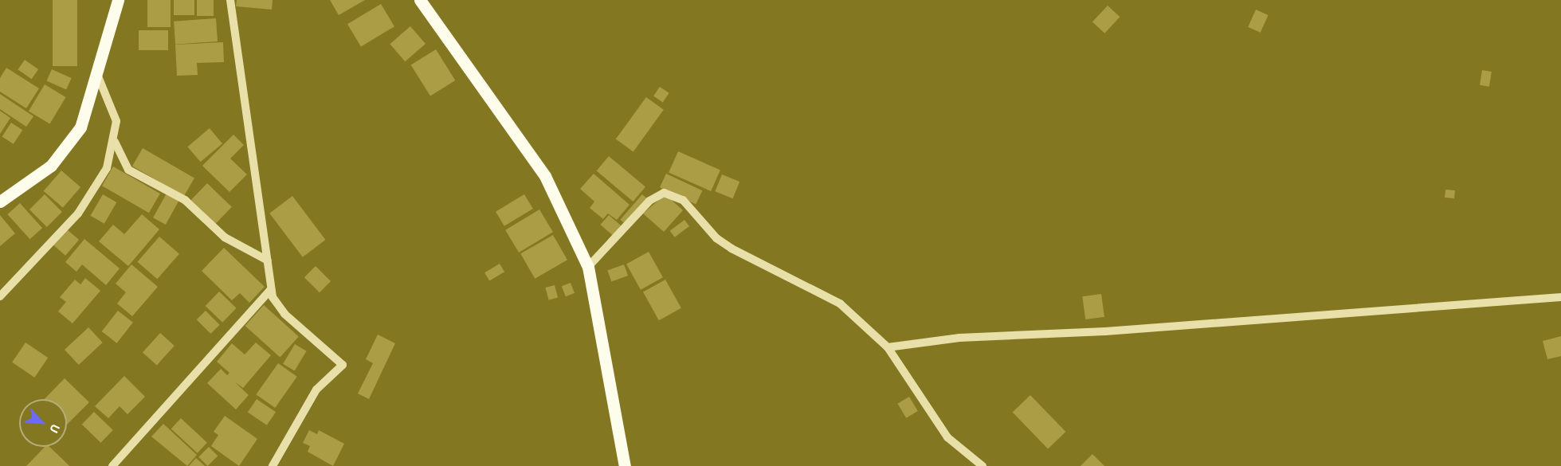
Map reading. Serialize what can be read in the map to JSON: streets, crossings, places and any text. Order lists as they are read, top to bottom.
{
  "north": "bottom right"
}
